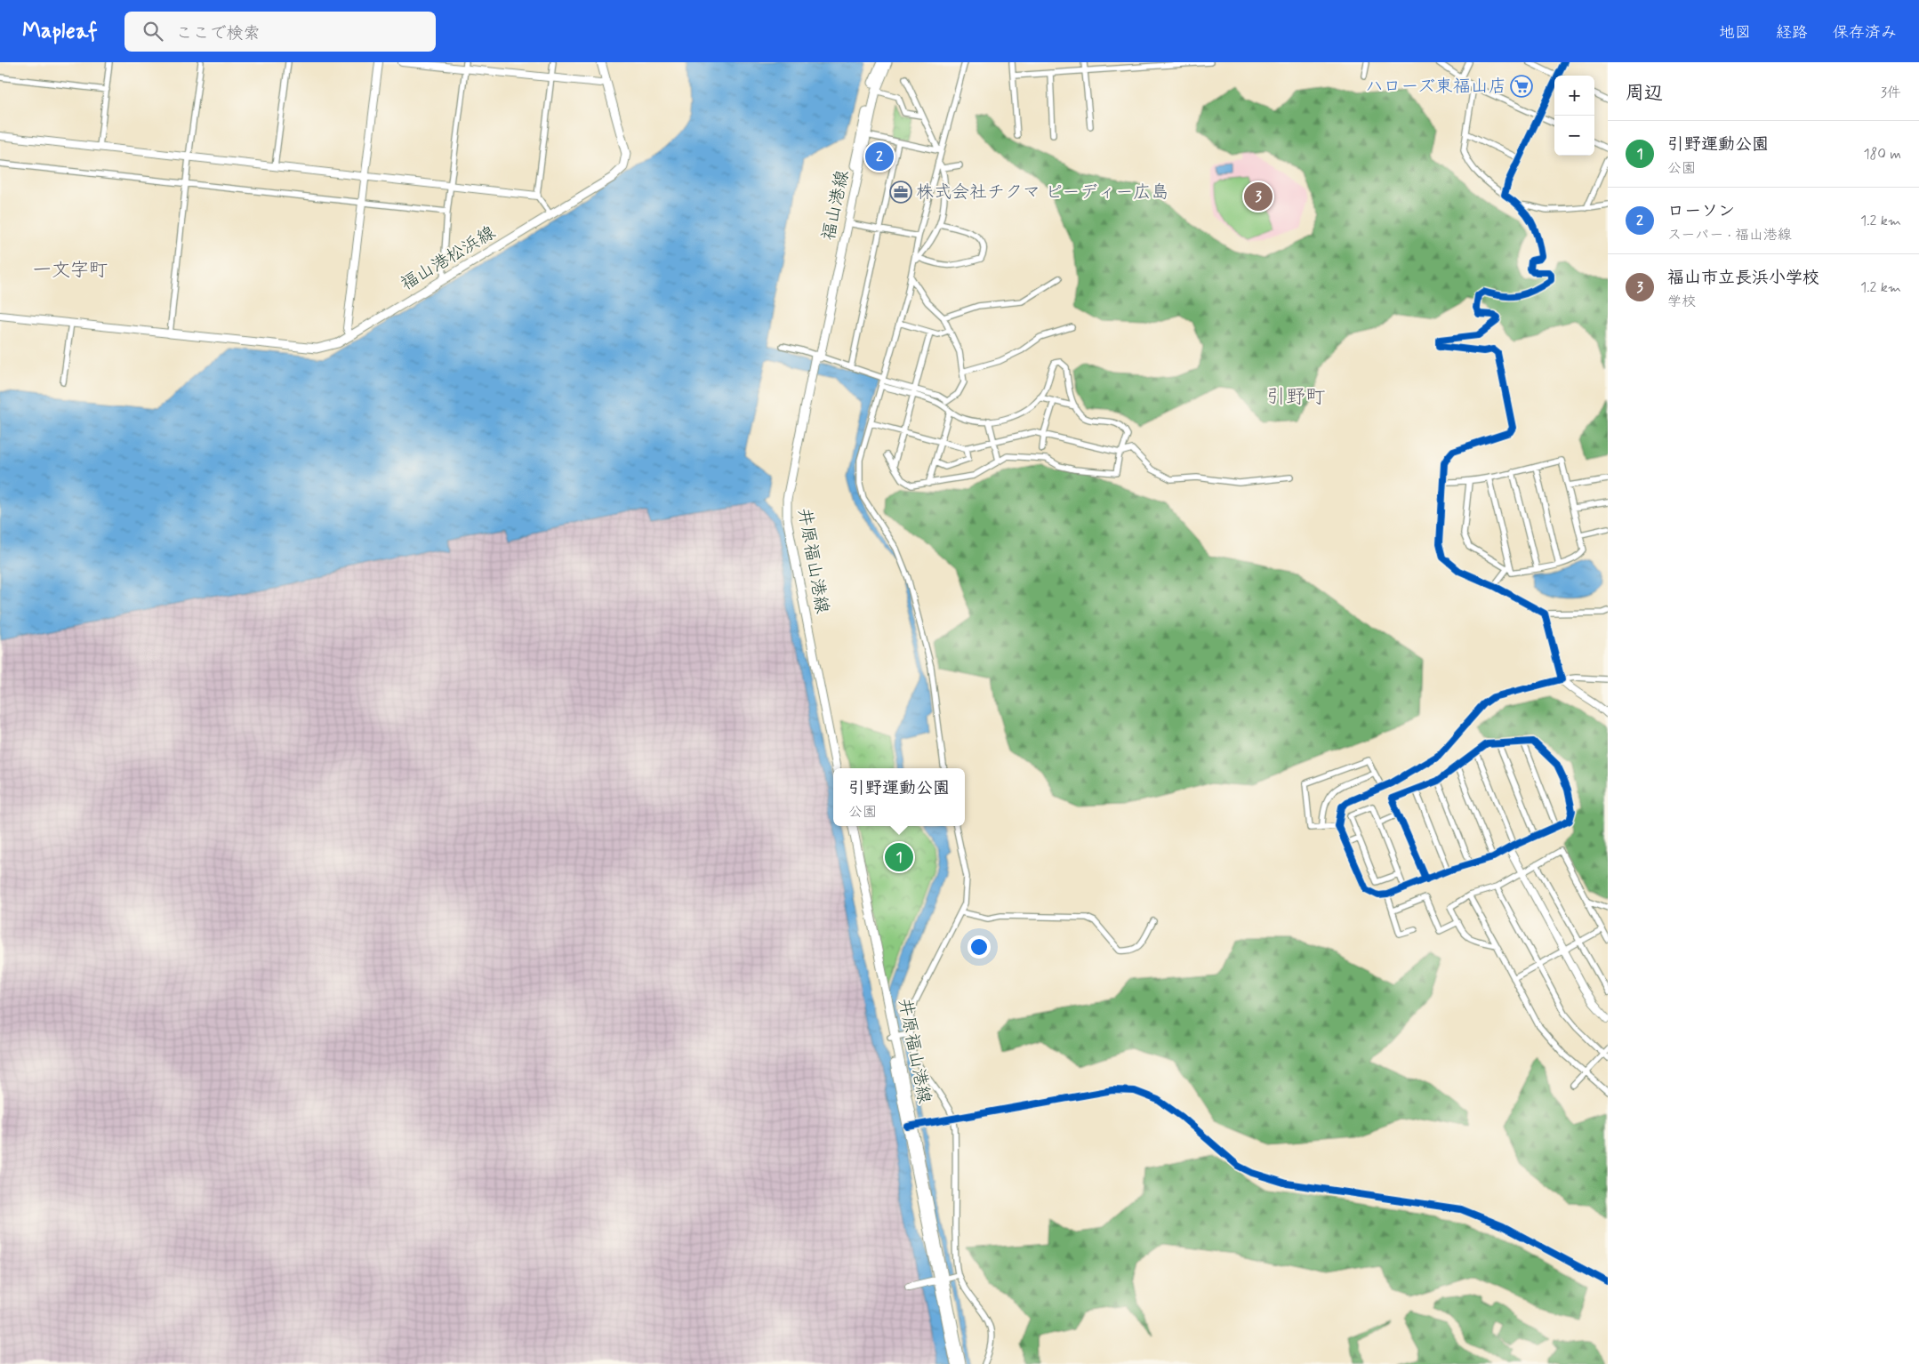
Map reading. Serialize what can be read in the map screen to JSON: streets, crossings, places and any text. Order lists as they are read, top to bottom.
{
  "streets": {
    "main road": ["福山港線", "福山港松浜線", "井原福山港線"]
  },
  "crossings": [
    ["福山港線", "井原福山港線"]
  ],
  "districts": ["一文字町", "引野町"],
  "places": {
    "supermarket": ["ハローズ東福山店"],
    "office": ["株式会社チクマ ピーディー広島"]
  },
  "page": {
    "header": "Mapleaf",
    "search": "ここで検索",
    "nav": ["地図", "経路", "保存済み"],
    "heading": ["周辺", "3件"],
    "map_buttons": ["+", "−"],
    "list": [
      {
        "mark": "1",
        "name": "引野運動公園",
        "note": "公園",
        "value": "180 m"
      },
      {
        "mark": "2",
        "name": "ローソン",
        "note": "スーパー · 福山港線",
        "value": "1.2 km"
      },
      {
        "mark": "3",
        "name": "福山市立長浜小学校",
        "note": "学校",
        "value": "1.2 km"
      }
    ],
    "pins": ["2", "3", "1"],
    "popup": ["引野運動公園", "公園"]
  }
}
